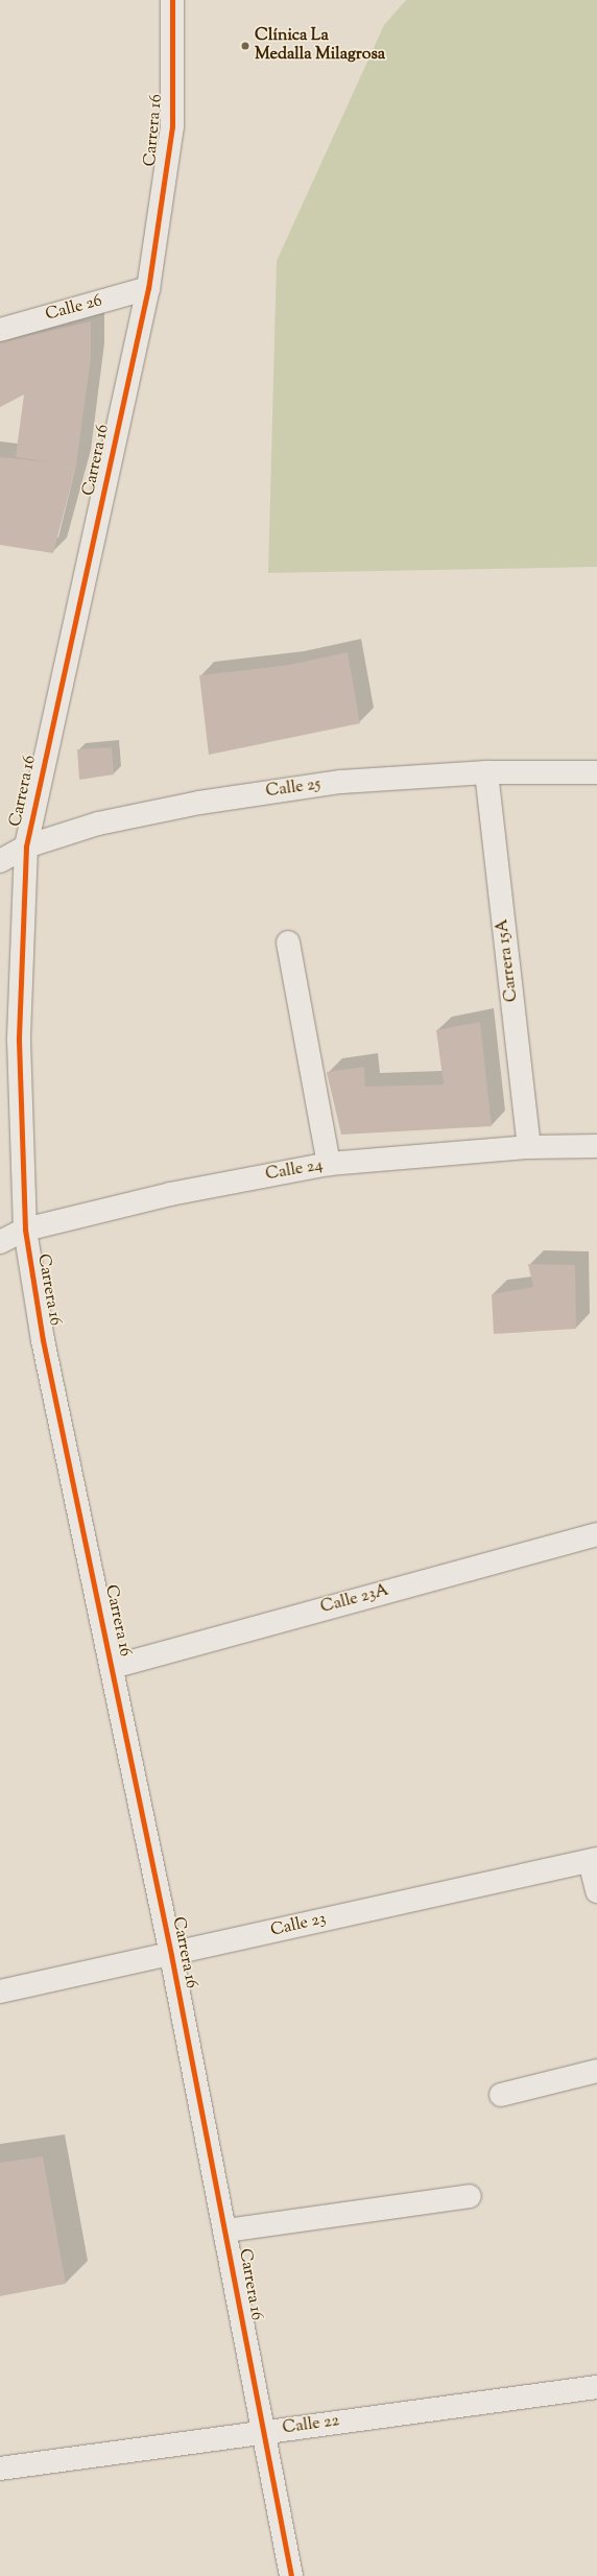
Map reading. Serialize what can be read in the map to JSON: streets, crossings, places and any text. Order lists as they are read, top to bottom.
{
  "streets": {
    "street": [
      "Carrera 16",
      "Calle 26",
      "Calle 25",
      "Carrera 15A",
      "Calle 24",
      "Calle 23A",
      "Calle 23",
      "Calle 22"
    ]
  },
  "crossings": [
    ["Carrera 16", "Calle 26"],
    ["Carrera 16", "Calle 25"],
    ["Carrera 16", "Calle 24"],
    ["Carrera 16", "Calle 23A"],
    ["Carrera 16", "Calle 23"],
    ["Carrera 16", "Calle 22"],
    ["Calle 25", "Carrera 15A"],
    ["Carrera 15A", "Calle 24"]
  ],
  "places": ["Clínica La Medalla Milagrosa"]
}
